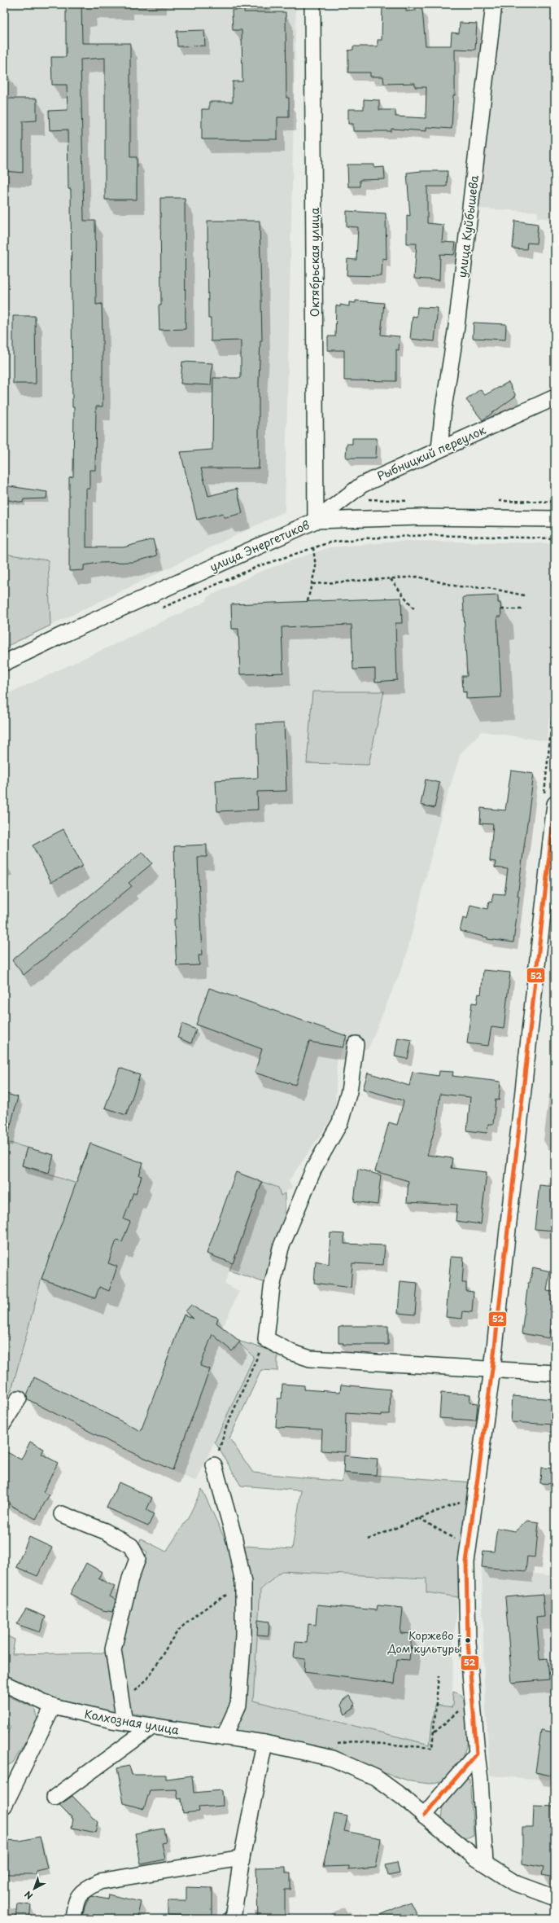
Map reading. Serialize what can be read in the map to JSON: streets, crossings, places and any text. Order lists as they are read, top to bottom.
{
  "streets": {
    "street": [
      "улица Куйбышева",
      "Октябрьская улица",
      "Рыбницкий переулок",
      "улица Энергетиков",
      "Колхозная улица"
    ]
  },
  "crossings": [
    ["улица Куйбышева", "Рыбницкий переулок"],
    ["Октябрьская улица", "Рыбницкий переулок"],
    ["Октябрьская улица", "улица Энергетиков"],
    ["Рыбницкий переулок", "улица Энергетиков"]
  ],
  "places": ["Коржево - Дом культуры"],
  "lines": ["transit line 52"],
  "north": "bottom left"
}
